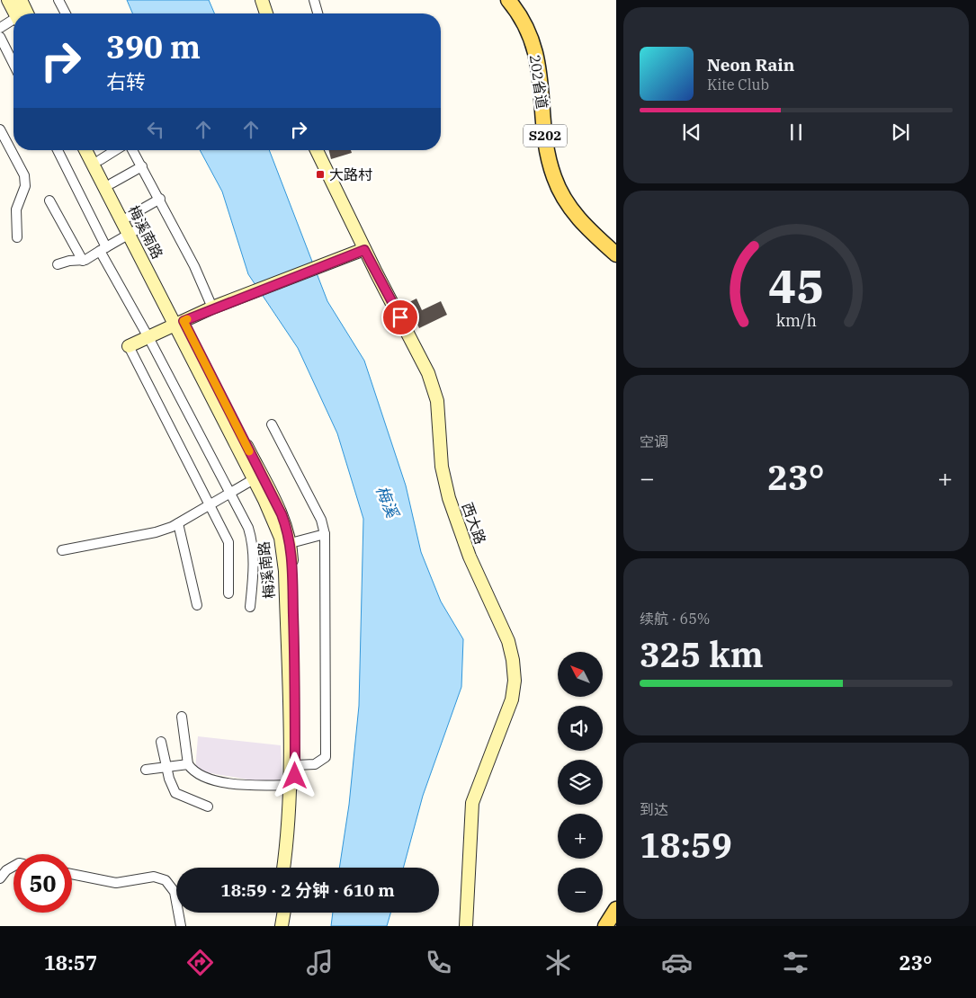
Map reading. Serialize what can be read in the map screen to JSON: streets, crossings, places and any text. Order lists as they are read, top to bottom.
{
  "streets": {
    "main road": [
      "202省道",
      "S202",
      "梅溪南路",
      "西大路"
    ]
  },
  "water": ["梅溪"],
  "places": {
    "transit": ["大路村"]
  },
  "north": "top left",
  "page": {
    "turn": ["390 m", "右转"],
    "song": ["Neon Rain", "Kite Club"],
    "tile": [
      "空调",
      ["续航 · 65%", "325 km"],
      ["到达", "18:59"]
    ],
    "heat": ["−", "23°", "+"],
    "map_buttons": ["+", "−"],
    "limit": "50",
    "trip": "18:59 · 2 分钟 · 610 m",
    "tabs": ["18:57", "23°"],
    "gauge": ["45", "km/h"]
  }
}
